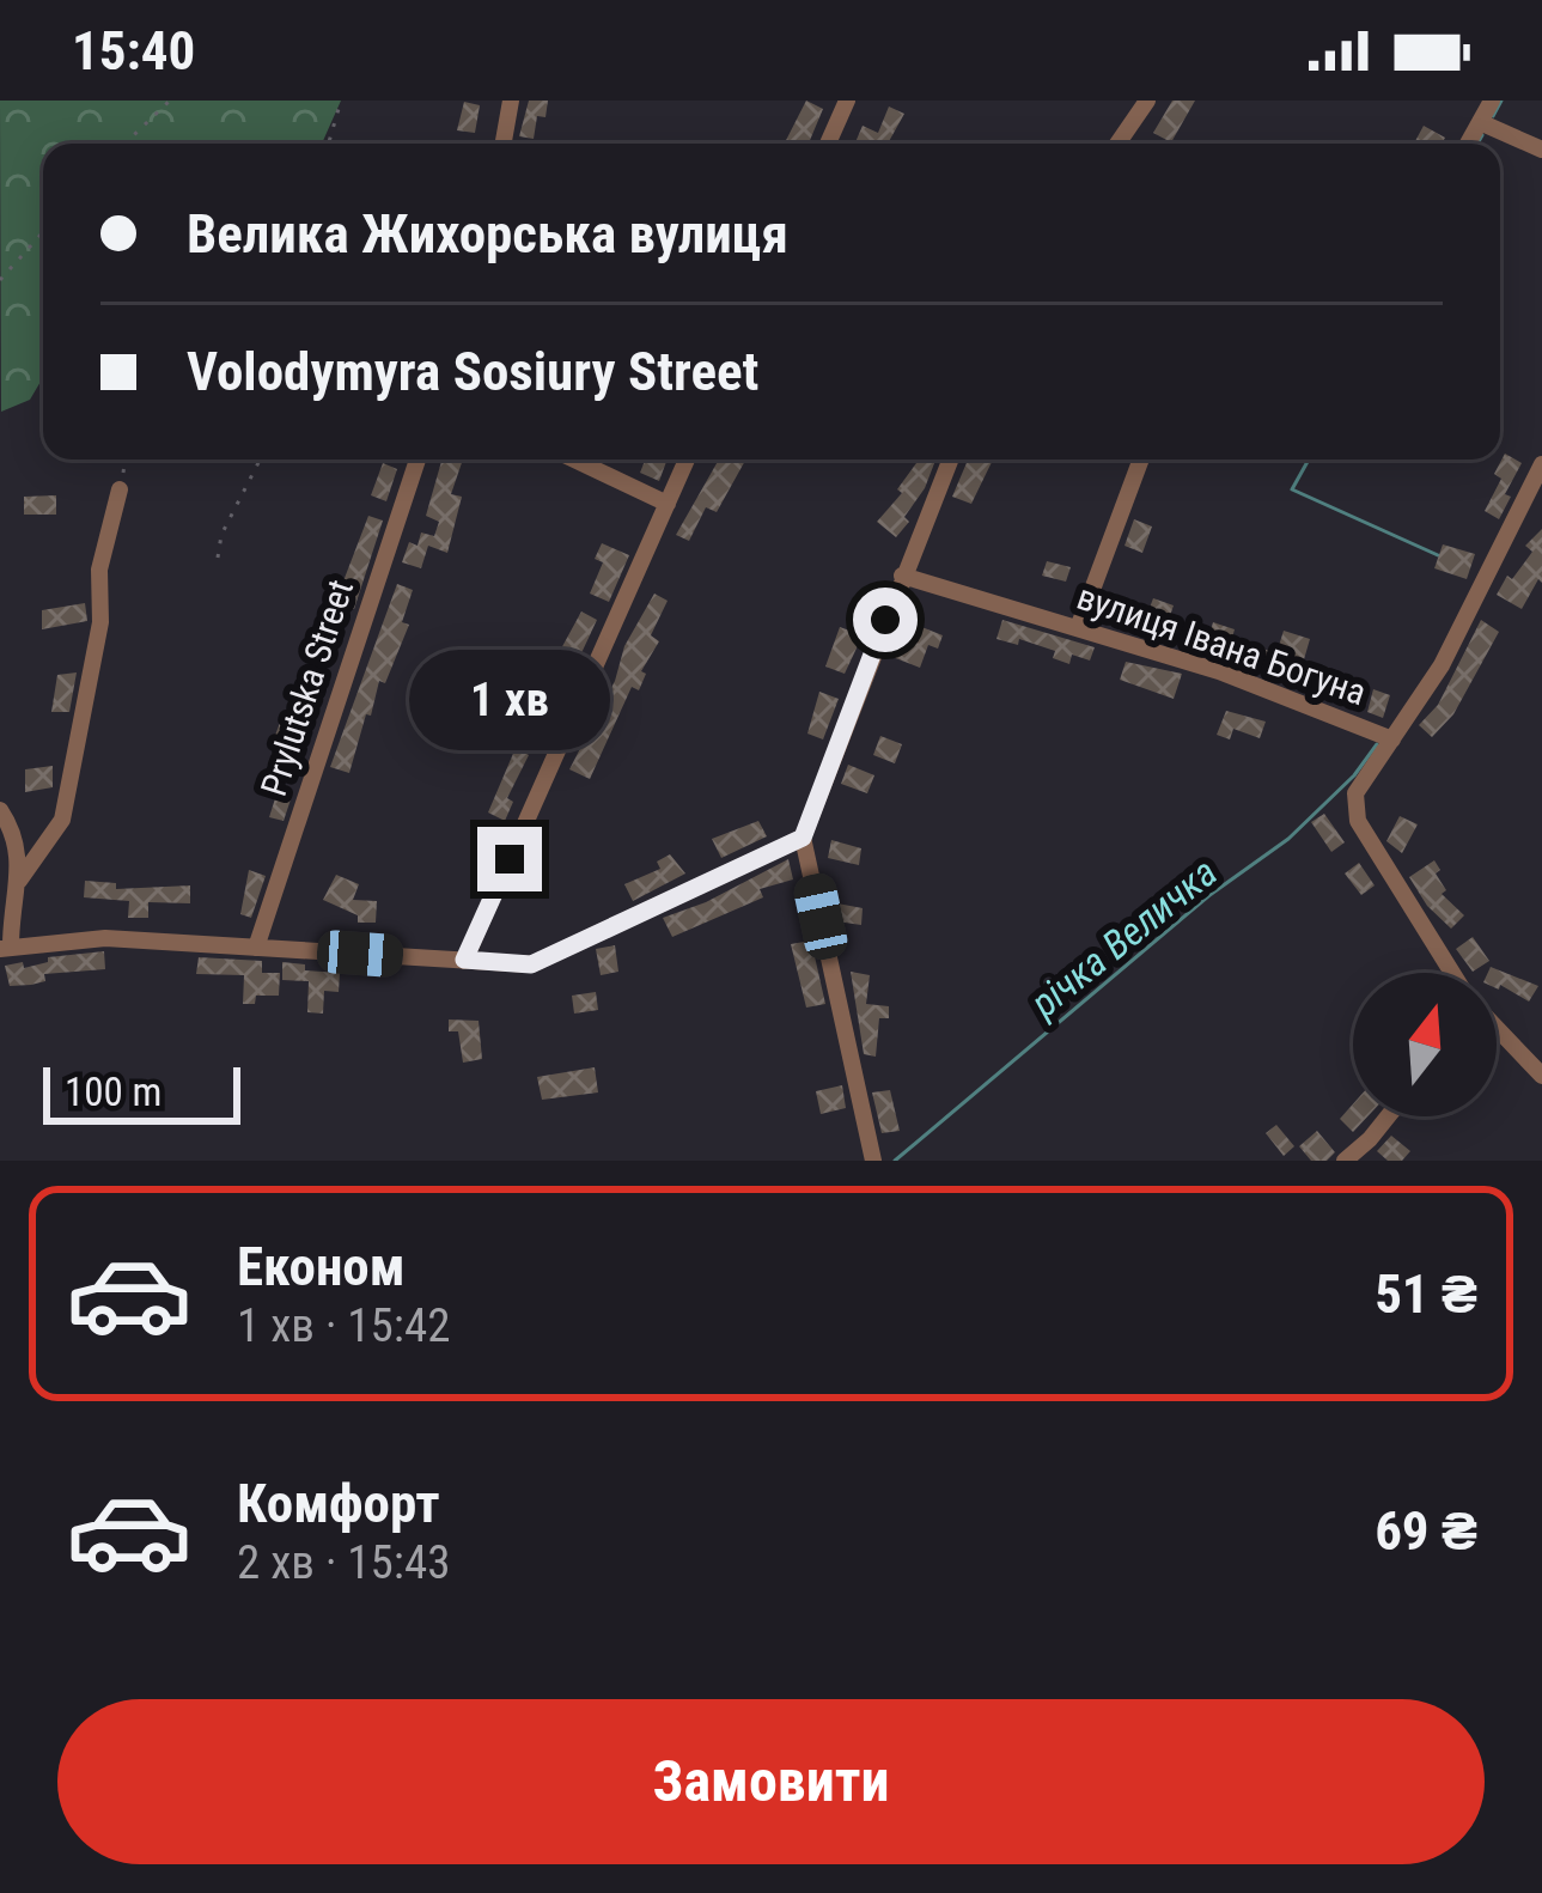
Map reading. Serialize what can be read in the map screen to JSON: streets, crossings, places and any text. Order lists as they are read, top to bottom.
{
  "streets": {
    "street": ["вулиця Івана Богуна", "Prylutska Street"]
  },
  "water": ["річка Величка"],
  "scale_bar": "100 m",
  "north": "top",
  "page": {
    "status": "15:40",
    "banner": ["Велика Жихорська вулиця", "Volodymyra Sosiury Street"],
    "bubble": "1 хв",
    "scale": "100 m",
    "list": [
      {
        "name": "Економ",
        "note": "1 хв · 15:42",
        "value": "51 ₴"
      },
      {
        "name": "Комфорт",
        "note": "2 хв · 15:43",
        "value": "69 ₴"
      }
    ],
    "buttons": "Замовити"
  }
}
